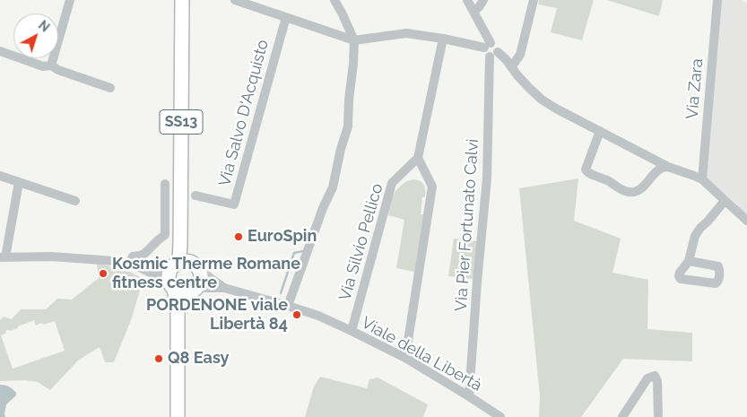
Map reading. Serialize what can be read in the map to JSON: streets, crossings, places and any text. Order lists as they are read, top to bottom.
{
  "streets": {
    "main road": ["SS13"],
    "street": [
      "Via Zara",
      "Via Salvo D'Acquisto",
      "Via Pier Fortunato Calvi",
      "Via Silvio Pellico",
      "Viale della Libertà"
    ]
  },
  "crossings": [
    ["SS13", "Viale della Libertà"],
    ["Via Pier Fortunato Calvi", "Viale della Libertà"],
    ["Via Silvio Pellico", "Viale della Libertà"]
  ],
  "places": [
    "EuroSpin",
    "Kosmic Therme Romane fitness centre",
    "PORDENONE viale Libertà 84",
    "Q8 Easy"
  ],
  "north": "top right"
}
